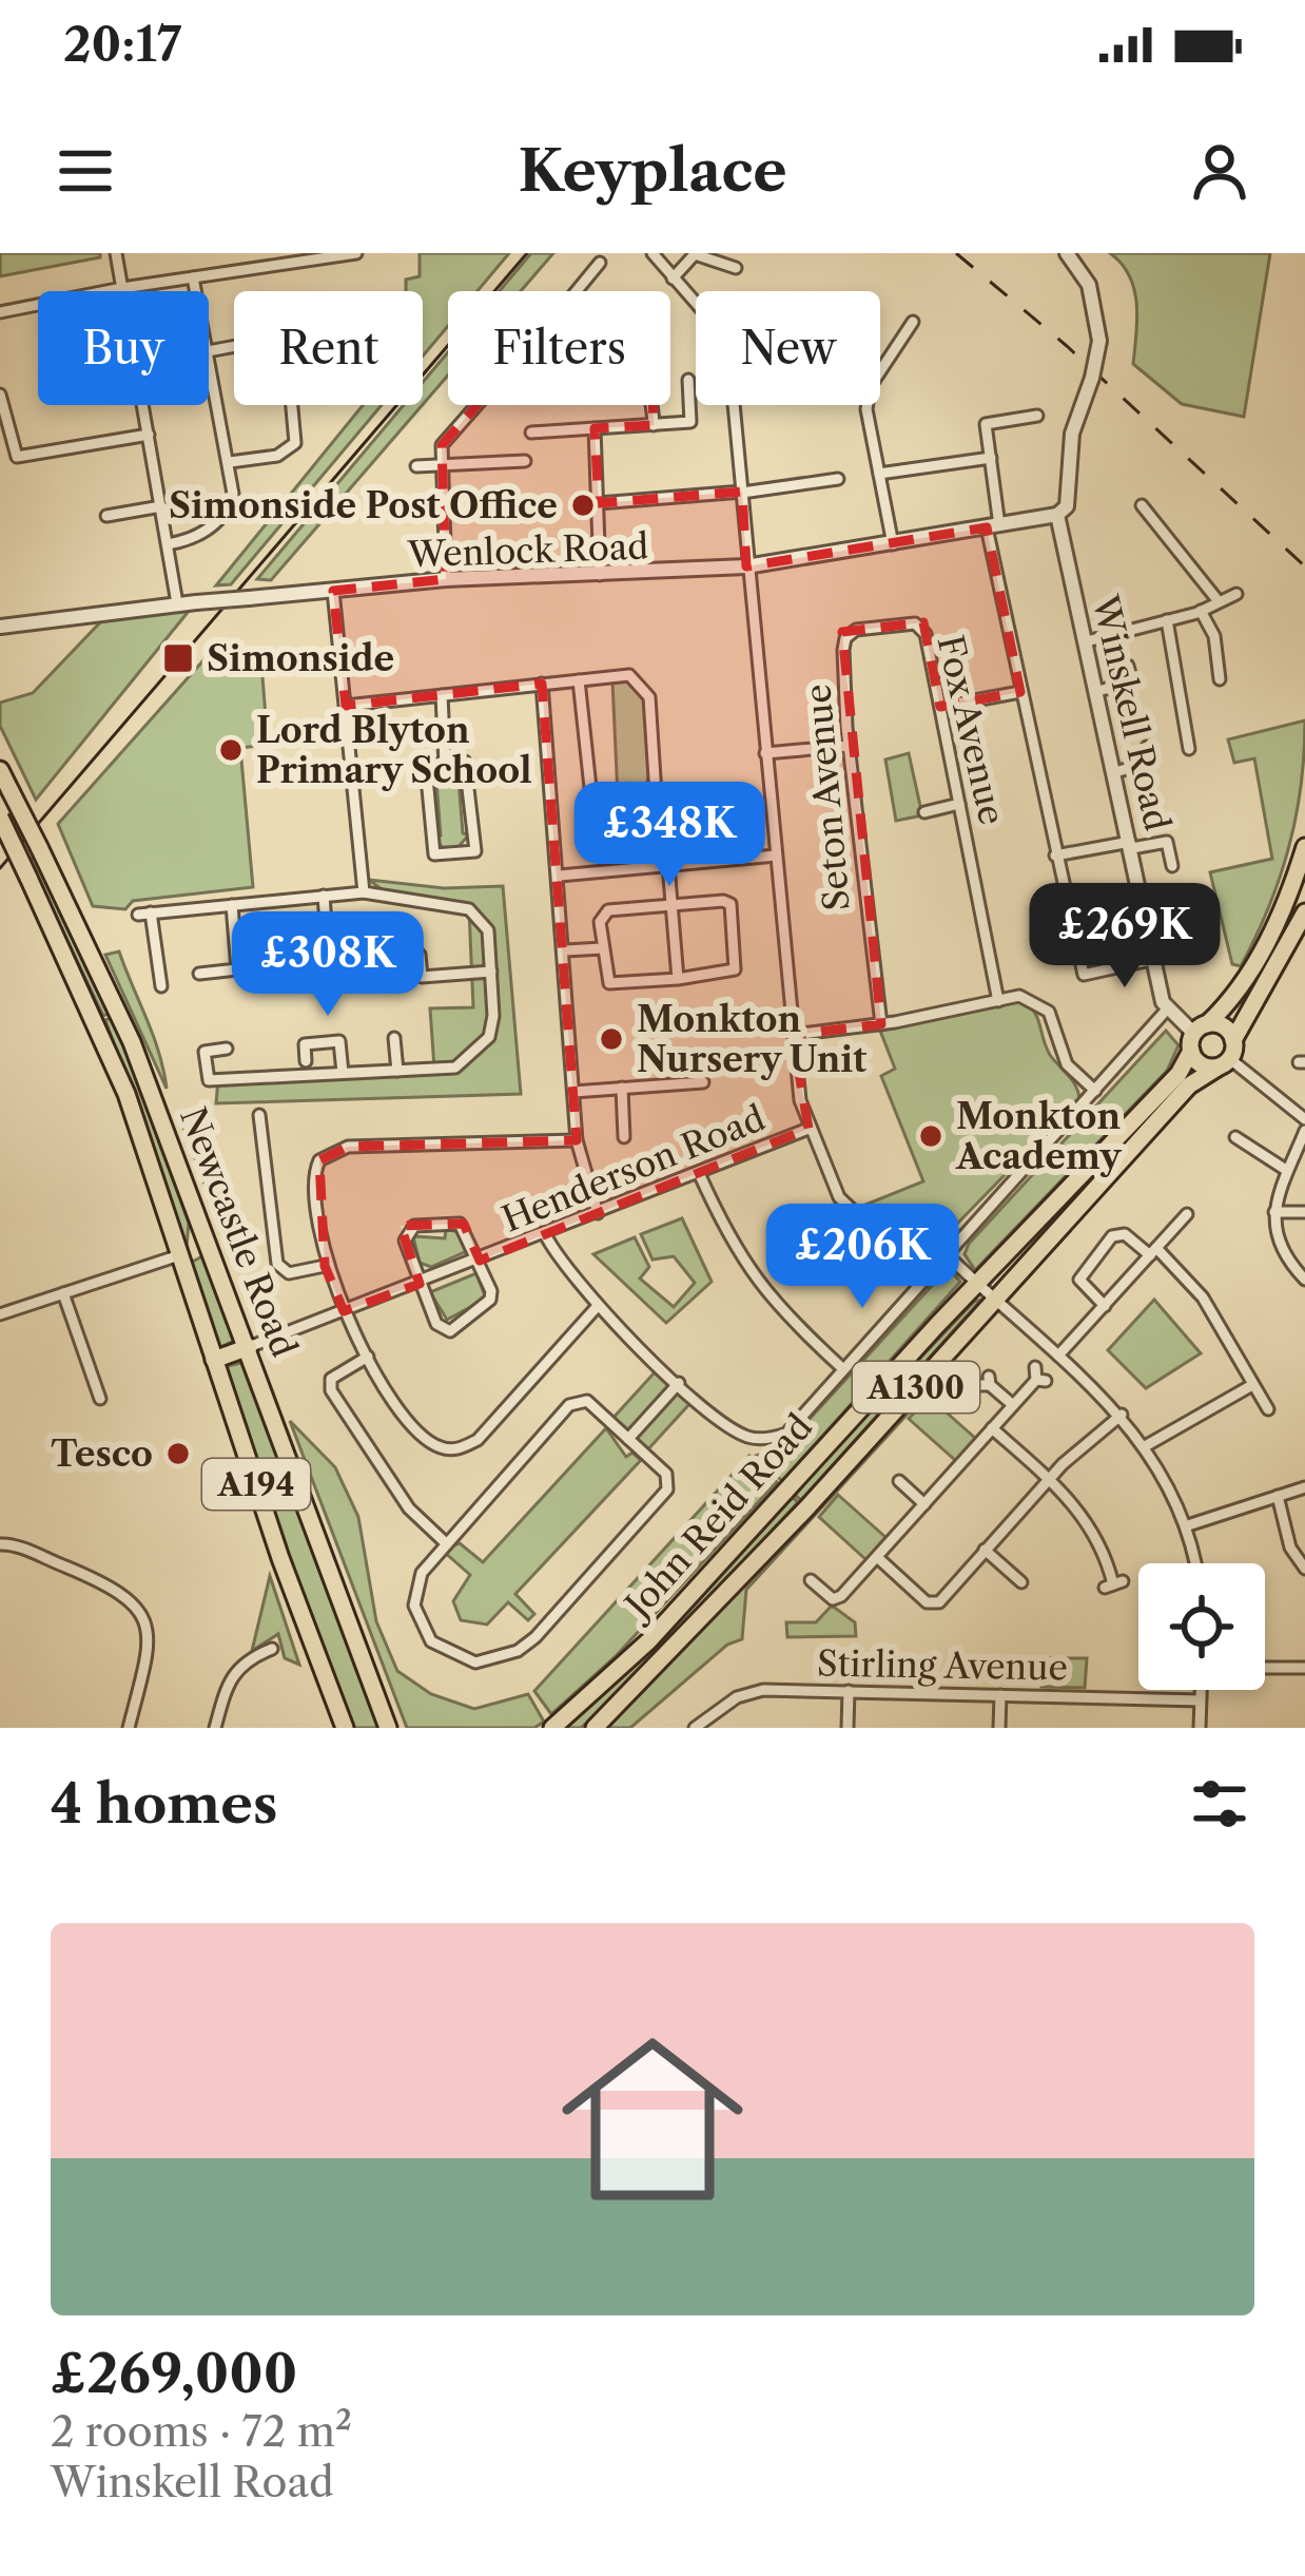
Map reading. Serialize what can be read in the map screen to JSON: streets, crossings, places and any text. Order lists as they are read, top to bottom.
{
  "streets": {
    "main road": [
      "Newcastle Road",
      "A1300",
      "A194",
      "John Reid Road"
    ],
    "street": [
      "Wenlock Road",
      "Winskell Road",
      "Fox Avenue",
      "Seton Avenue",
      "Henderson Road",
      "Stirling Avenue"
    ]
  },
  "crossings": [
    ["Wenlock Road", "Winskell Road"],
    ["Fox Avenue", "Seton Avenue"],
    ["Henderson Road", "Newcastle Road"]
  ],
  "places": {
    "other": [
      "Simonside Post Office",
      "Lord Blyton Primary School",
      "Monkton Nursery Unit",
      "Monkton Academy",
      "Tesco"
    ],
    "transit": ["Simonside"]
  },
  "page": {
    "status": "20:17",
    "header": "Keyplace",
    "chip": [
      "Buy",
      "Rent",
      "Filters",
      "New"
    ],
    "price": [
      "£348K",
      "£269K",
      "£308K",
      "£206K"
    ],
    "heading": "4 homes",
    "list": [
      {
        "name": "£269,000",
        "note": "2 rooms · 72 m² · Winskell Road"
      }
    ]
  }
}
